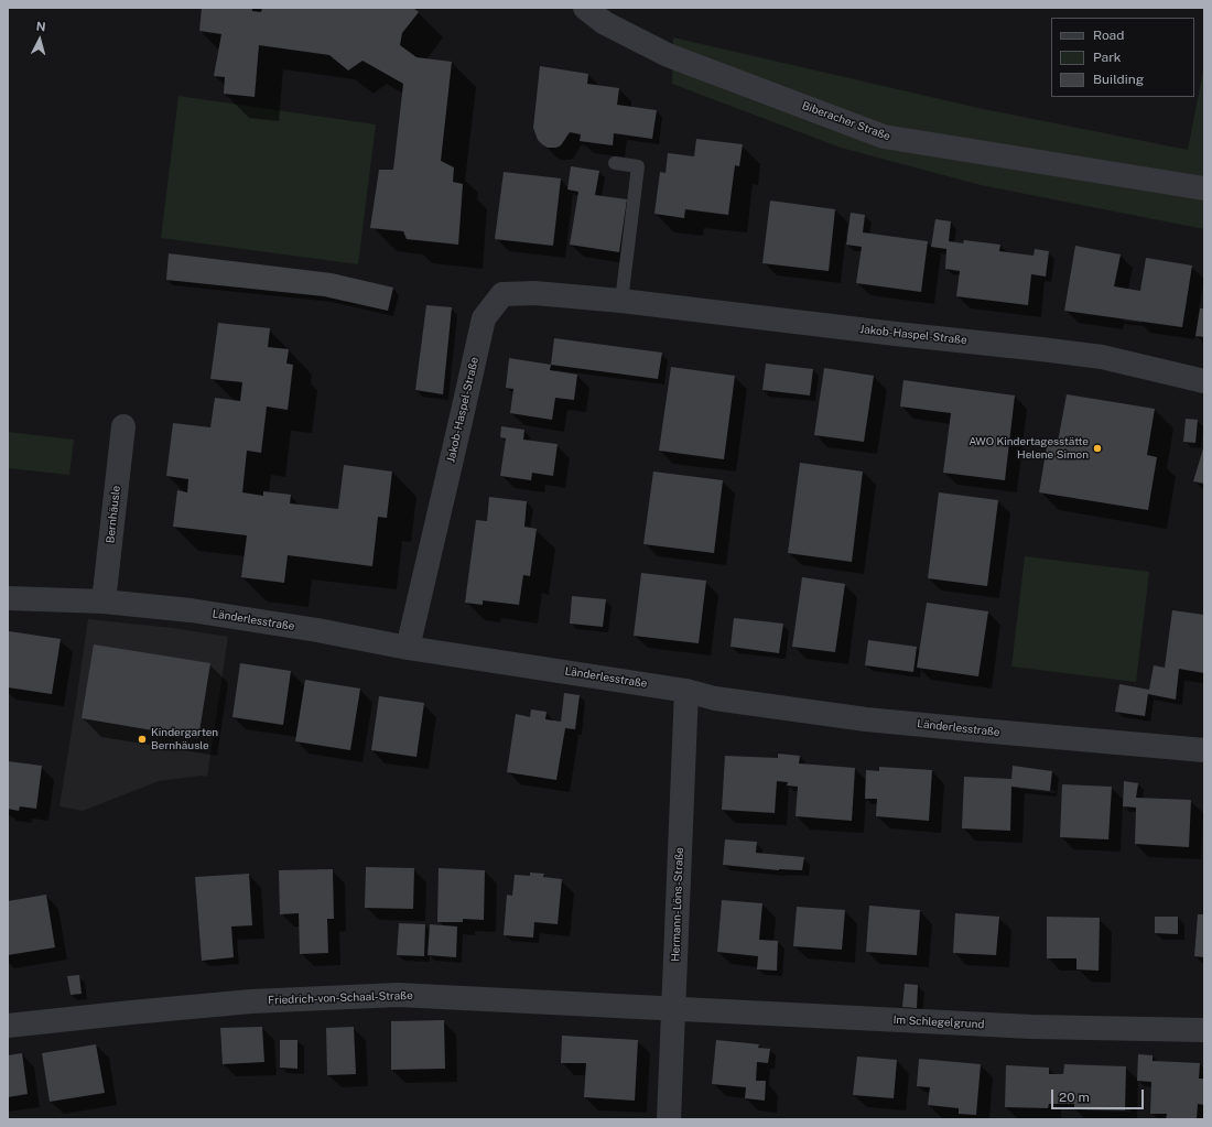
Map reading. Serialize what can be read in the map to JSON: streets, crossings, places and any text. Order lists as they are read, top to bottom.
{
  "streets": {
    "street": [
      "Biberacher Straße",
      "Jakob-Haspel-Straße",
      "Bernhäusle",
      "Länderlesstraße",
      "Hermann-Löns-Straße",
      "Friedrich-von-Schaal-Straße",
      "Im Schlegelgrund"
    ]
  },
  "crossings": [
    ["Jakob-Haspel-Straße", "Länderlesstraße"],
    ["Bernhäusle", "Länderlesstraße"],
    ["Länderlesstraße", "Hermann-Löns-Straße"],
    ["Hermann-Löns-Straße", "Friedrich-von-Schaal-Straße"],
    ["Hermann-Löns-Straße", "Im Schlegelgrund"],
    ["Friedrich-von-Schaal-Straße", "Im Schlegelgrund"]
  ],
  "places": ["AWO Kindertagesstätte Helene Simon", "Kindergarten Bernhäusle"],
  "legend": ["Road", "Park", "Building"],
  "scale_bar": "20 m",
  "north": "top"
}
